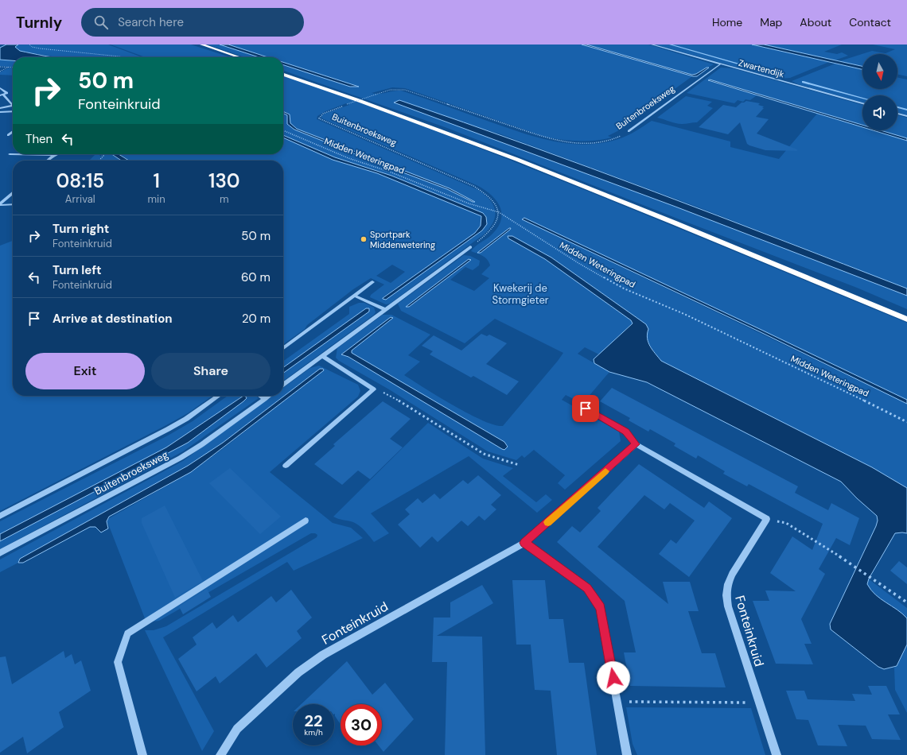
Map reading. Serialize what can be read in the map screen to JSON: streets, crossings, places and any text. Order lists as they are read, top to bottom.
{
  "streets": {
    "street": ["Zwartendijk", "Buitenbroeksweg", "Fonteinkruid"],
    "path": ["Midden Weteringpad"]
  },
  "crossings": [
    ["Zwartendijk", "Buitenbroeksweg"],
    ["Buitenbroeksweg", "Midden Weteringpad"]
  ],
  "parks": ["Kwekerij de Stormgieter"],
  "places": ["Sportpark Middenwetering"],
  "north": "bottom",
  "page": {
    "header": "Turnly",
    "search": "Search here",
    "nav": [
      "Home",
      "Map",
      "About",
      "Contact"
    ],
    "turn": ["50 m", "Fonteinkruid"],
    "then": "Then",
    "eta": [
      "08:15",
      "Arrival",
      "1",
      "min",
      "130",
      "m"
    ],
    "list": [
      {
        "name": "Turn right",
        "note": "Fonteinkruid",
        "value": "50 m"
      },
      {
        "name": "Turn left",
        "note": "Fonteinkruid",
        "value": "60 m"
      },
      {
        "name": "Arrive at destination",
        "value": "20 m"
      }
    ],
    "buttons": ["Exit", "Share"],
    "speed": "22 km/h",
    "limit": "30"
  }
}
